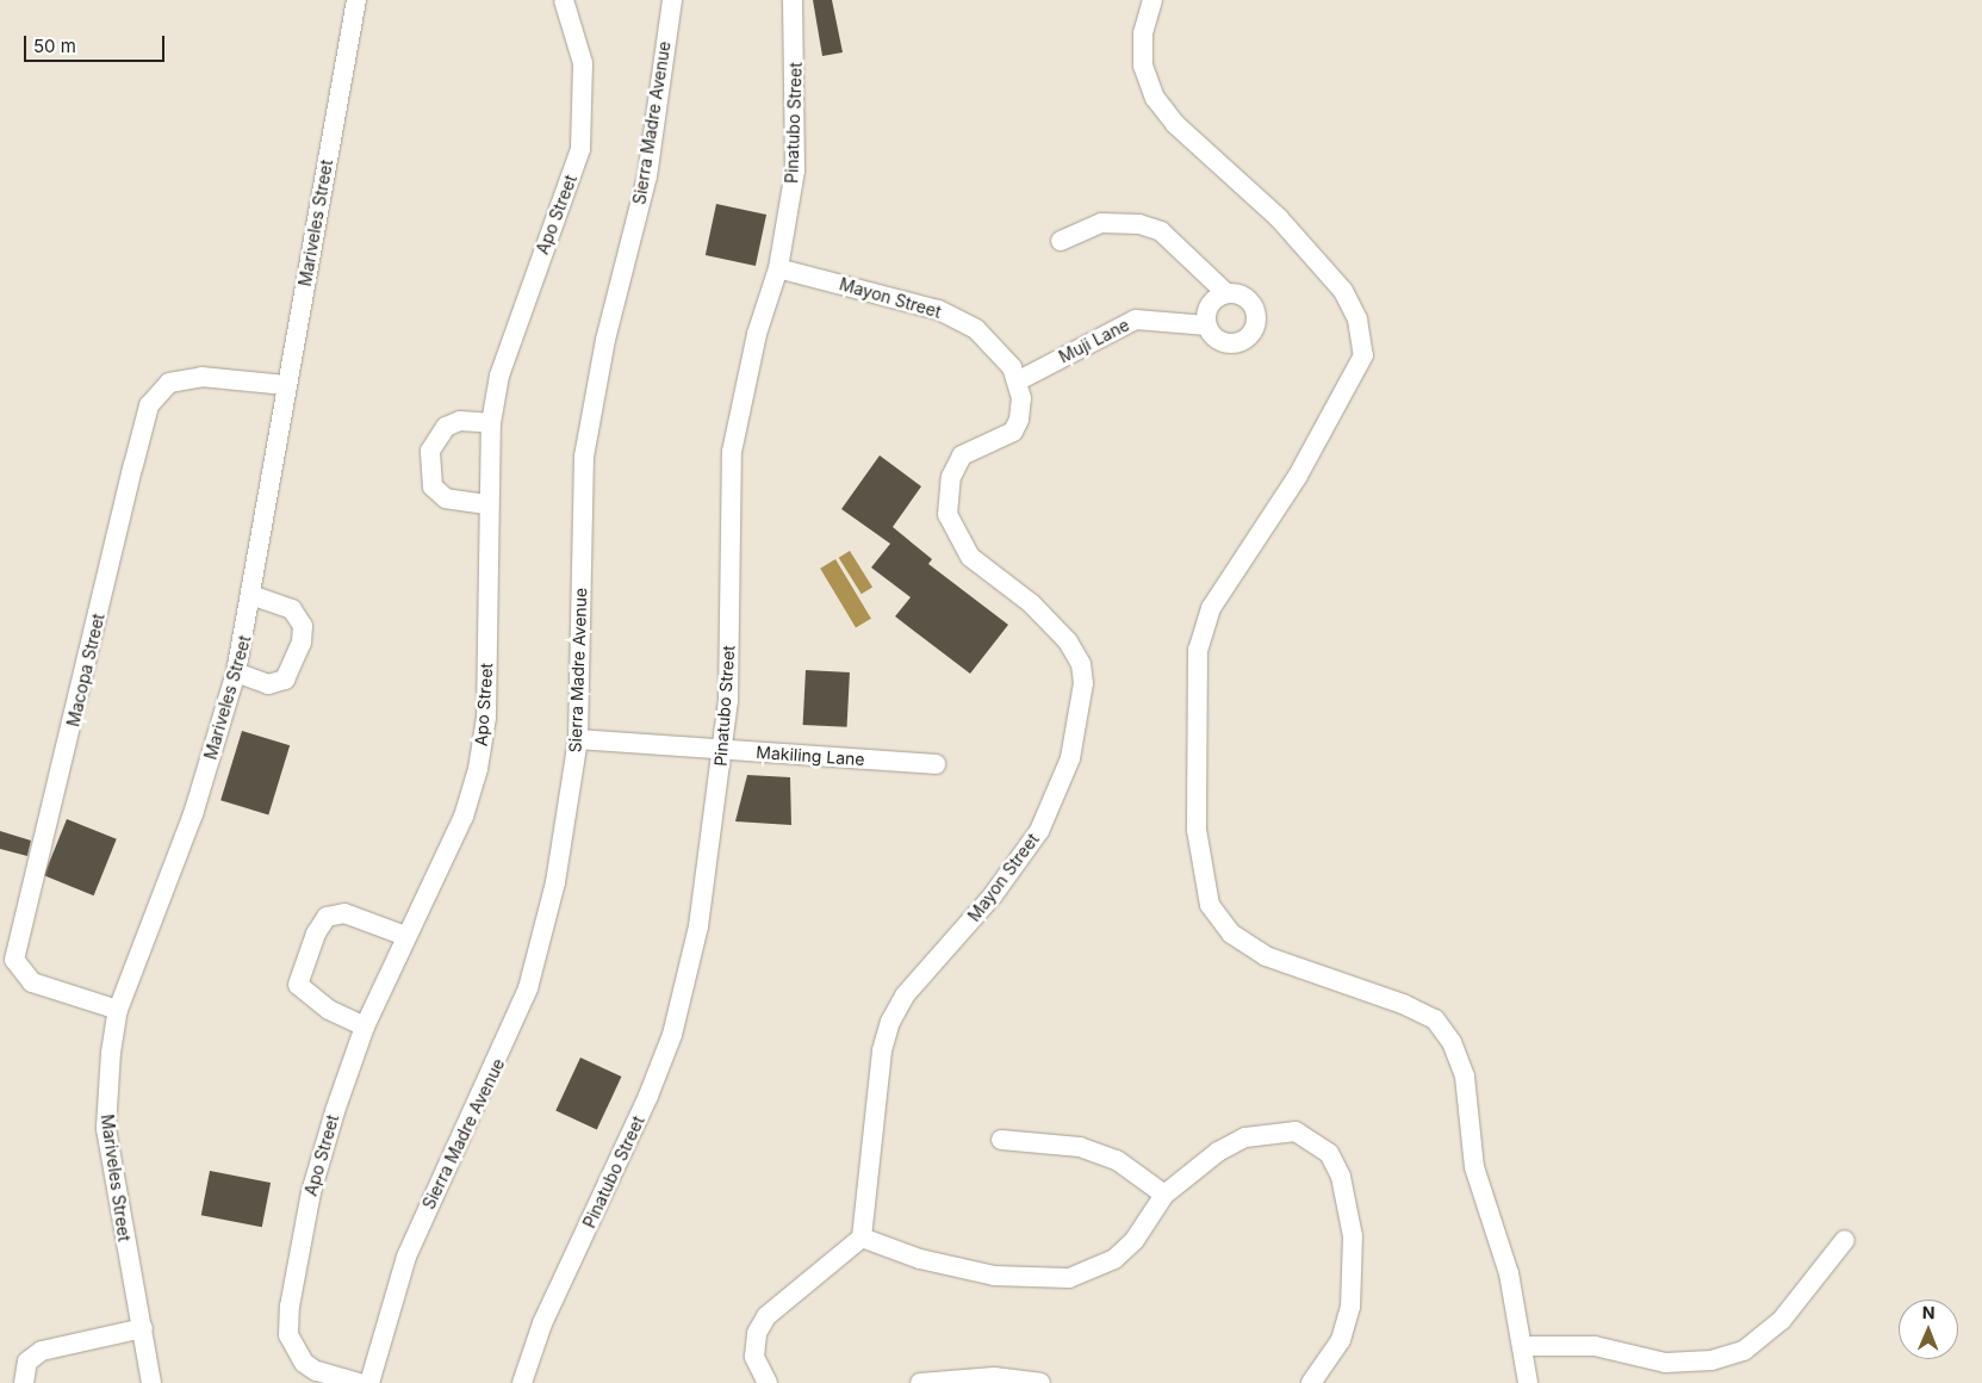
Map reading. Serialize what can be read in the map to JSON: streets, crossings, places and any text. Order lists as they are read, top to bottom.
{
  "streets": {
    "street": [
      "Sierra Madre Avenue",
      "Pinatubo Street",
      "Apo Street",
      "Mariveles Street",
      "Mayon Street",
      "Muji Lane",
      "Macopa Street",
      "Makiling Lane"
    ]
  },
  "crossings": [
    ["Sierra Madre Avenue", "Makiling Lane"],
    ["Pinatubo Street", "Mayon Street"],
    ["Pinatubo Street", "Makiling Lane"],
    ["Mariveles Street", "Macopa Street"],
    ["Mayon Street", "Muji Lane"]
  ],
  "scale_bar": "50 m",
  "north": "top"
}
